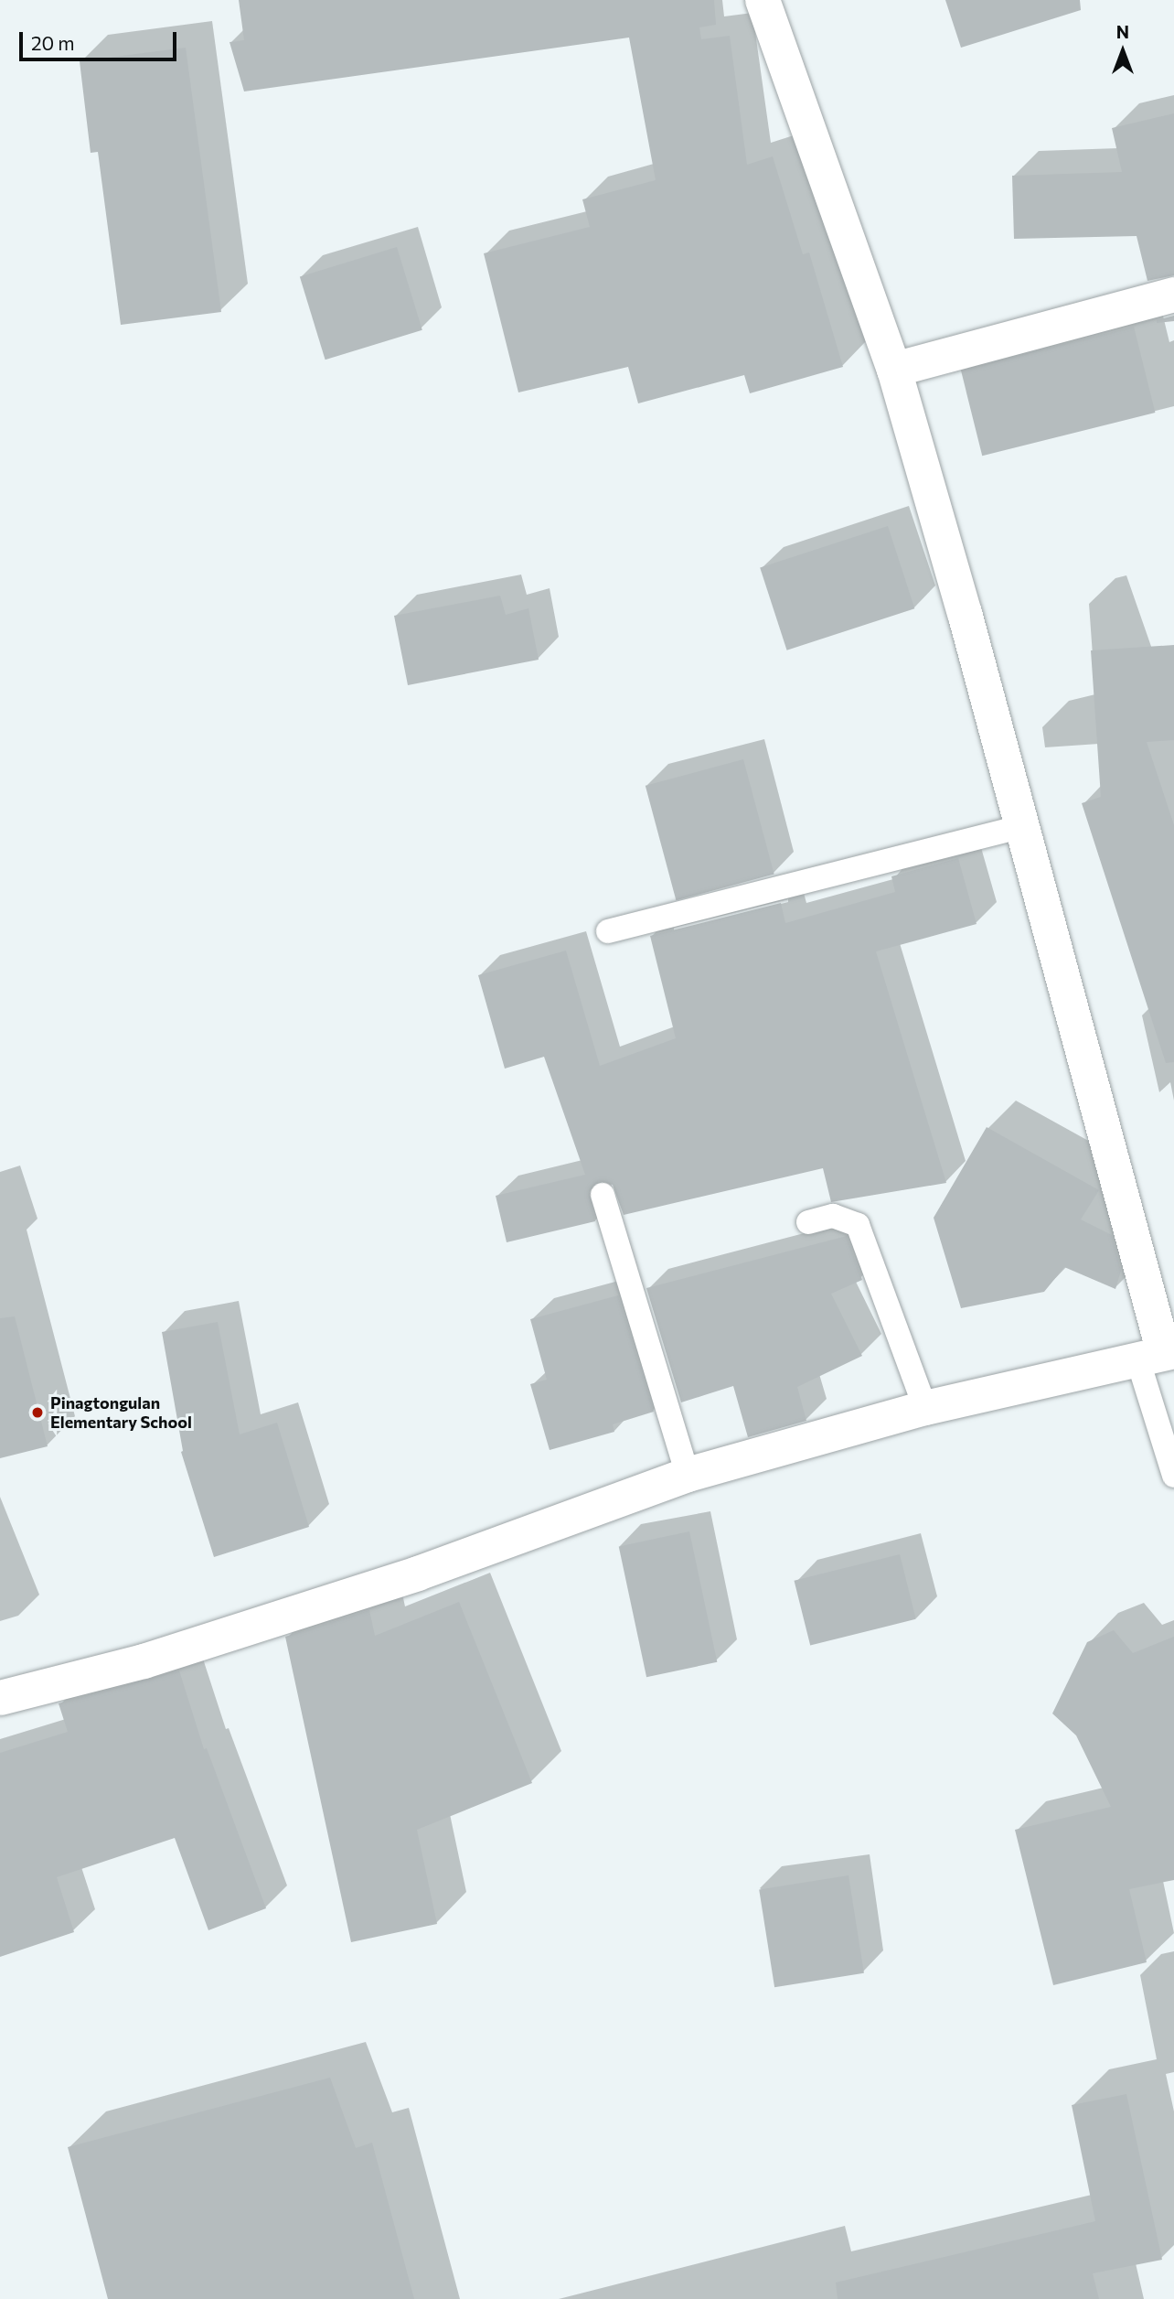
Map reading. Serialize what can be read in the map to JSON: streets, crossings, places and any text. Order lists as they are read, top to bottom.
{
  "places": ["Pinagtongulan Elementary School"],
  "scale_bar": "20 m",
  "north": "top"
}
